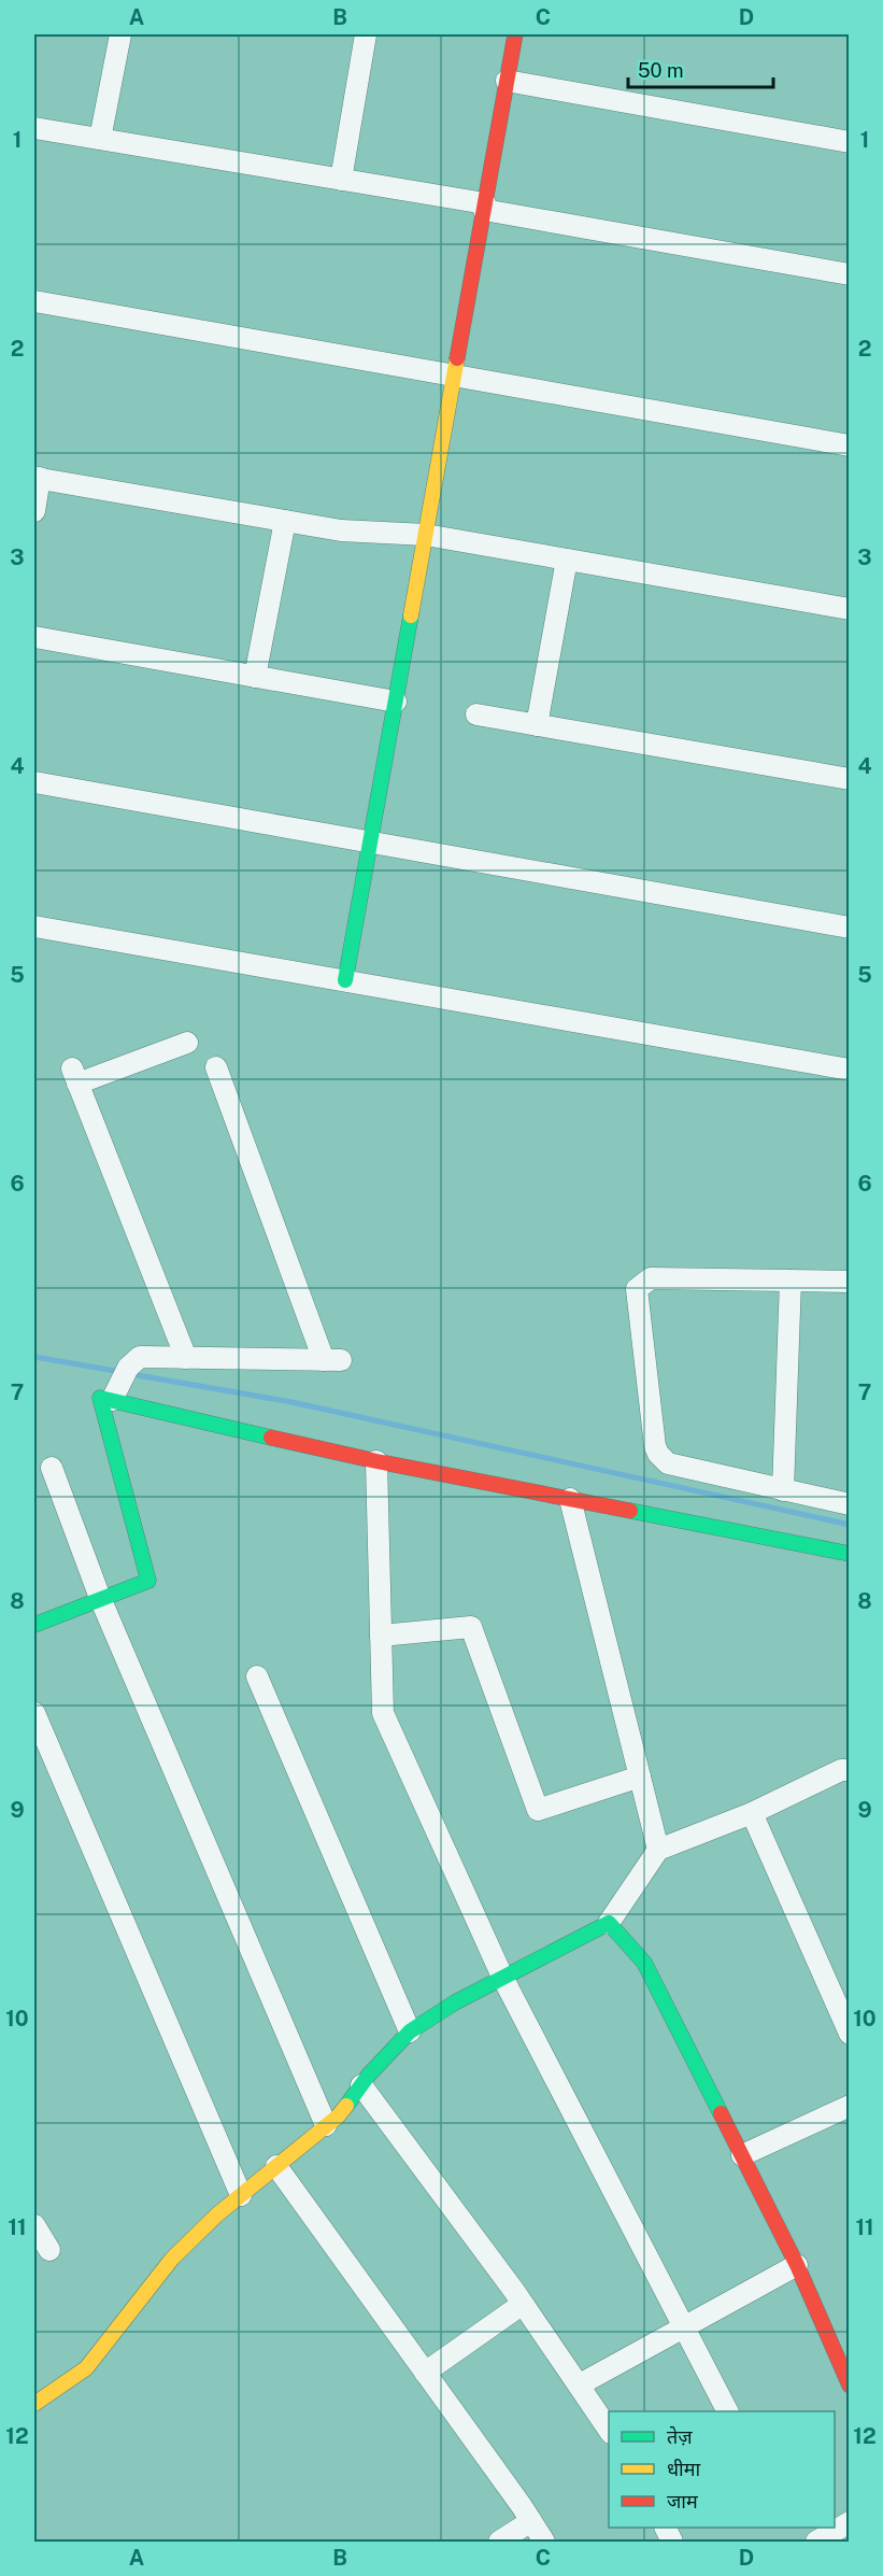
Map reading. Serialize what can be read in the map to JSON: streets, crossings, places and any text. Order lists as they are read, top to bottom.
{
  "legend": ["तेज़", "धीमा", "जाम"],
  "scale_bar": "50 m",
  "grid": {
    "columns": [
      "A",
      "B",
      "C",
      "D"
    ],
    "rows": [
      "1",
      "2",
      "3",
      "4",
      "5",
      "6",
      "7",
      "8",
      "9",
      "10",
      "11",
      "12"
    ]
  }
}
